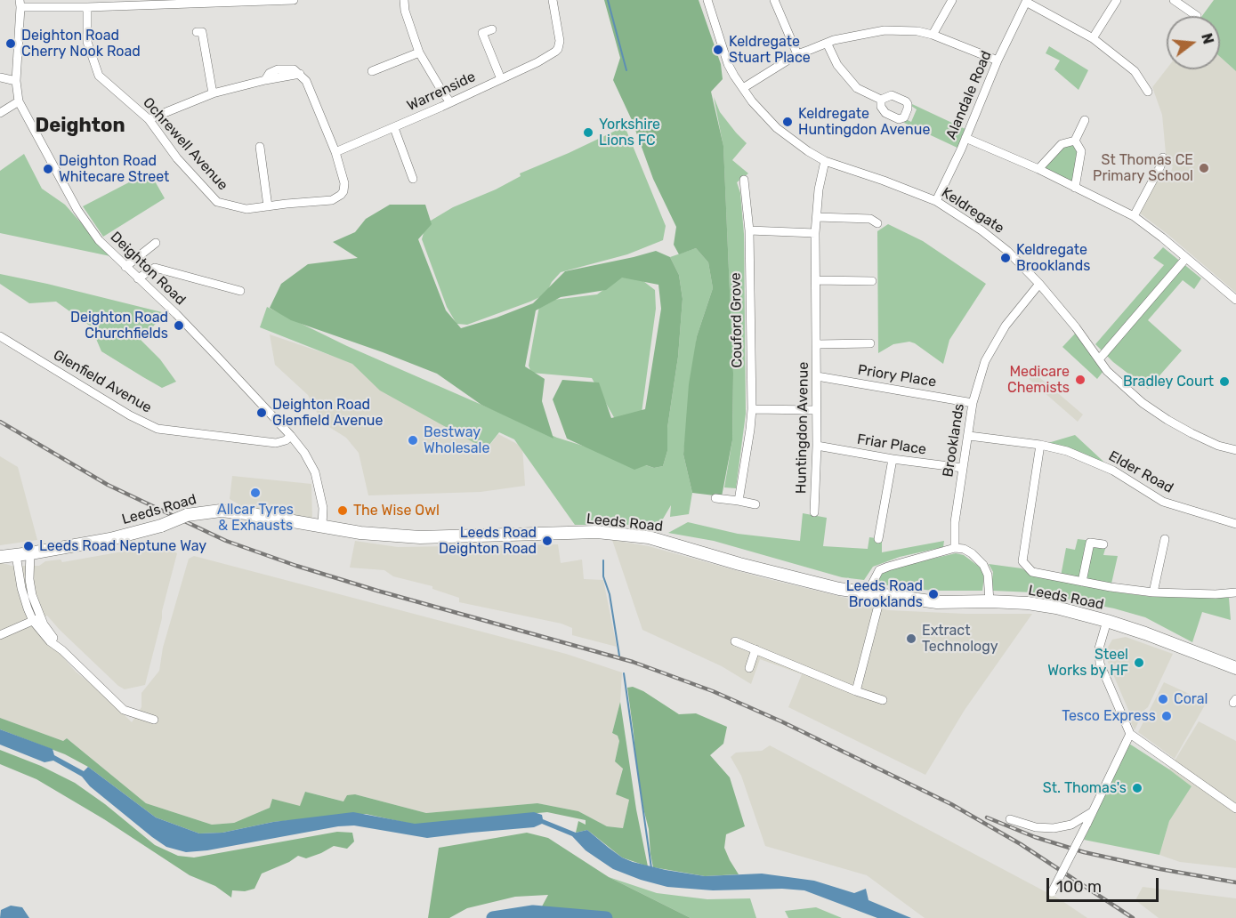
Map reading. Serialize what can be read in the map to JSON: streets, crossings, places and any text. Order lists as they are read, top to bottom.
{
  "streets": {
    "main road": ["Leeds Road"],
    "street": [
      "Warrenside",
      "Alandale Road",
      "Ochrewell Avenue",
      "Keldregate",
      "Deighton Road",
      "Couford Grove",
      "Priory Place",
      "Glenfield Avenue",
      "Huntingdon Avenue",
      "Brooklands",
      "Friar Place",
      "Elder Road"
    ]
  },
  "crossings": [
    ["Warrenside", "Ochrewell Avenue"],
    ["Alandale Road", "Keldregate"],
    ["Keldregate", "Huntingdon Avenue"],
    ["Keldregate", "Brooklands"],
    ["Deighton Road", "Glenfield Avenue"],
    ["Deighton Road", "Leeds Road"],
    ["Priory Place", "Huntingdon Avenue"],
    ["Priory Place", "Brooklands"],
    ["Huntingdon Avenue", "Friar Place"],
    ["Brooklands", "Friar Place"],
    ["Brooklands", "Elder Road"]
  ],
  "districts": ["Deighton"],
  "places": [
    "Deighton Road Cherry Nook Road",
    "Keldregate Stuart Place",
    "Keldregate Huntingdon Avenue",
    "Yorkshire Lions FC",
    "St Thomas CE Primary School",
    "Deighton Road Whitecare Street",
    "Keldregate Brooklands",
    "Deighton Road Churchfields",
    "Medicare Chemists",
    "Bradley Court",
    "Deighton Road Glenfield Avenue",
    "Bestway Wholesale",
    "Allcar Tyres & Exhausts",
    "The Wise Owl",
    "Leeds Road Deighton Road",
    "Leeds Road Neptune Way",
    "Leeds Road Brooklands",
    "Extract Technology",
    "Steel Works by HF",
    "Coral",
    "Tesco Express",
    "St. Thomas's"
  ],
  "scale_bar": "100 m",
  "north": "right"
}
